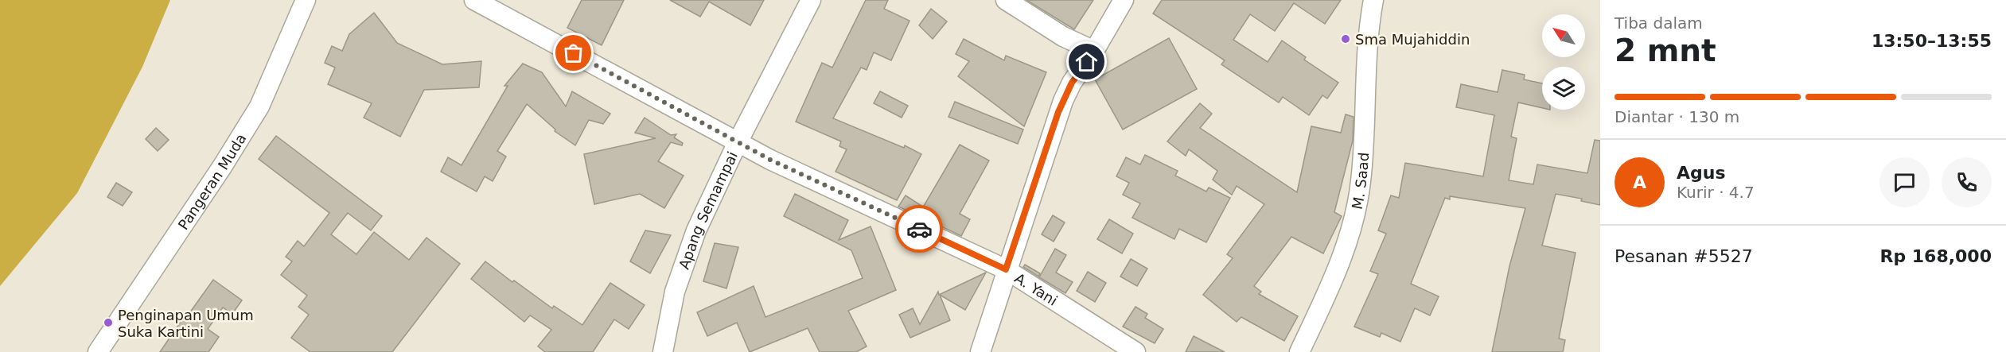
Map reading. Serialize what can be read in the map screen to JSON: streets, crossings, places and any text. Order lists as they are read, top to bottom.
{
  "streets": {
    "street": [
      "Pangeran Muda",
      "M. Saad",
      "Apang Semampai",
      "A. Yani"
    ]
  },
  "crossings": [
    ["Apang Semampai", "A. Yani"]
  ],
  "places": ["Sma Mujahiddin", "Penginapan Umum Suka Kartini"],
  "north": "top left",
  "page": {
    "heading": ["2 mnt", "Tiba dalam", "13:50–13:55"],
    "panel": [
      "Agus",
      "Kurir · 4.7",
      "Pesanan #5527",
      "Rp 168,000"
    ],
    "bar": "Diantar · 130 m",
    "round": "A"
  }
}
